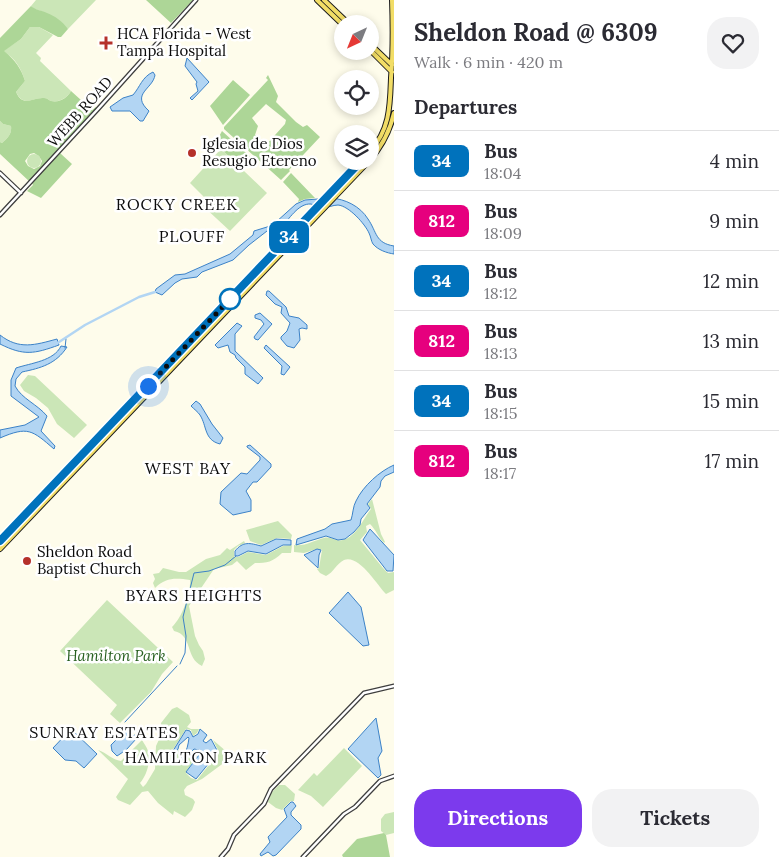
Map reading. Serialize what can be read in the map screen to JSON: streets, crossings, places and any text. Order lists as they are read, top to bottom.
{
  "streets": {
    "street": ["WEBB ROAD"]
  },
  "districts": [
    "ROCKY CREEK",
    "PLOUFF",
    "WEST BAY",
    "BYARS HEIGHTS",
    "SUNRAY ESTATES",
    "HAMILTON PARK"
  ],
  "parks": ["Hamilton Park"],
  "places": {
    "health": ["HCA Florida - West Tampa Hospital"],
    "other": ["Iglesia de Dios Resugio Etereno", "Sheldon Road Baptist Church"]
  },
  "lines": ["bus line 34"],
  "north": "bottom left",
  "page": {
    "on_map": "34",
    "heading": [
      ["Sheldon Road @ 6309", "Walk · 6 min · 420 m"],
      "Departures"
    ],
    "list": [
      {
        "mark": "34",
        "name": "Bus",
        "note": "18:04",
        "value": "4 min"
      },
      {
        "mark": "812",
        "name": "Bus",
        "note": "18:09",
        "value": "9 min"
      },
      {
        "mark": "34",
        "name": "Bus",
        "note": "18:12",
        "value": "12 min"
      },
      {
        "mark": "812",
        "name": "Bus",
        "note": "18:13",
        "value": "13 min"
      },
      {
        "mark": "34",
        "name": "Bus",
        "note": "18:15",
        "value": "15 min"
      },
      {
        "mark": "812",
        "name": "Bus",
        "note": "18:17",
        "value": "17 min"
      }
    ],
    "buttons": ["Directions", "Tickets"]
  }
}
